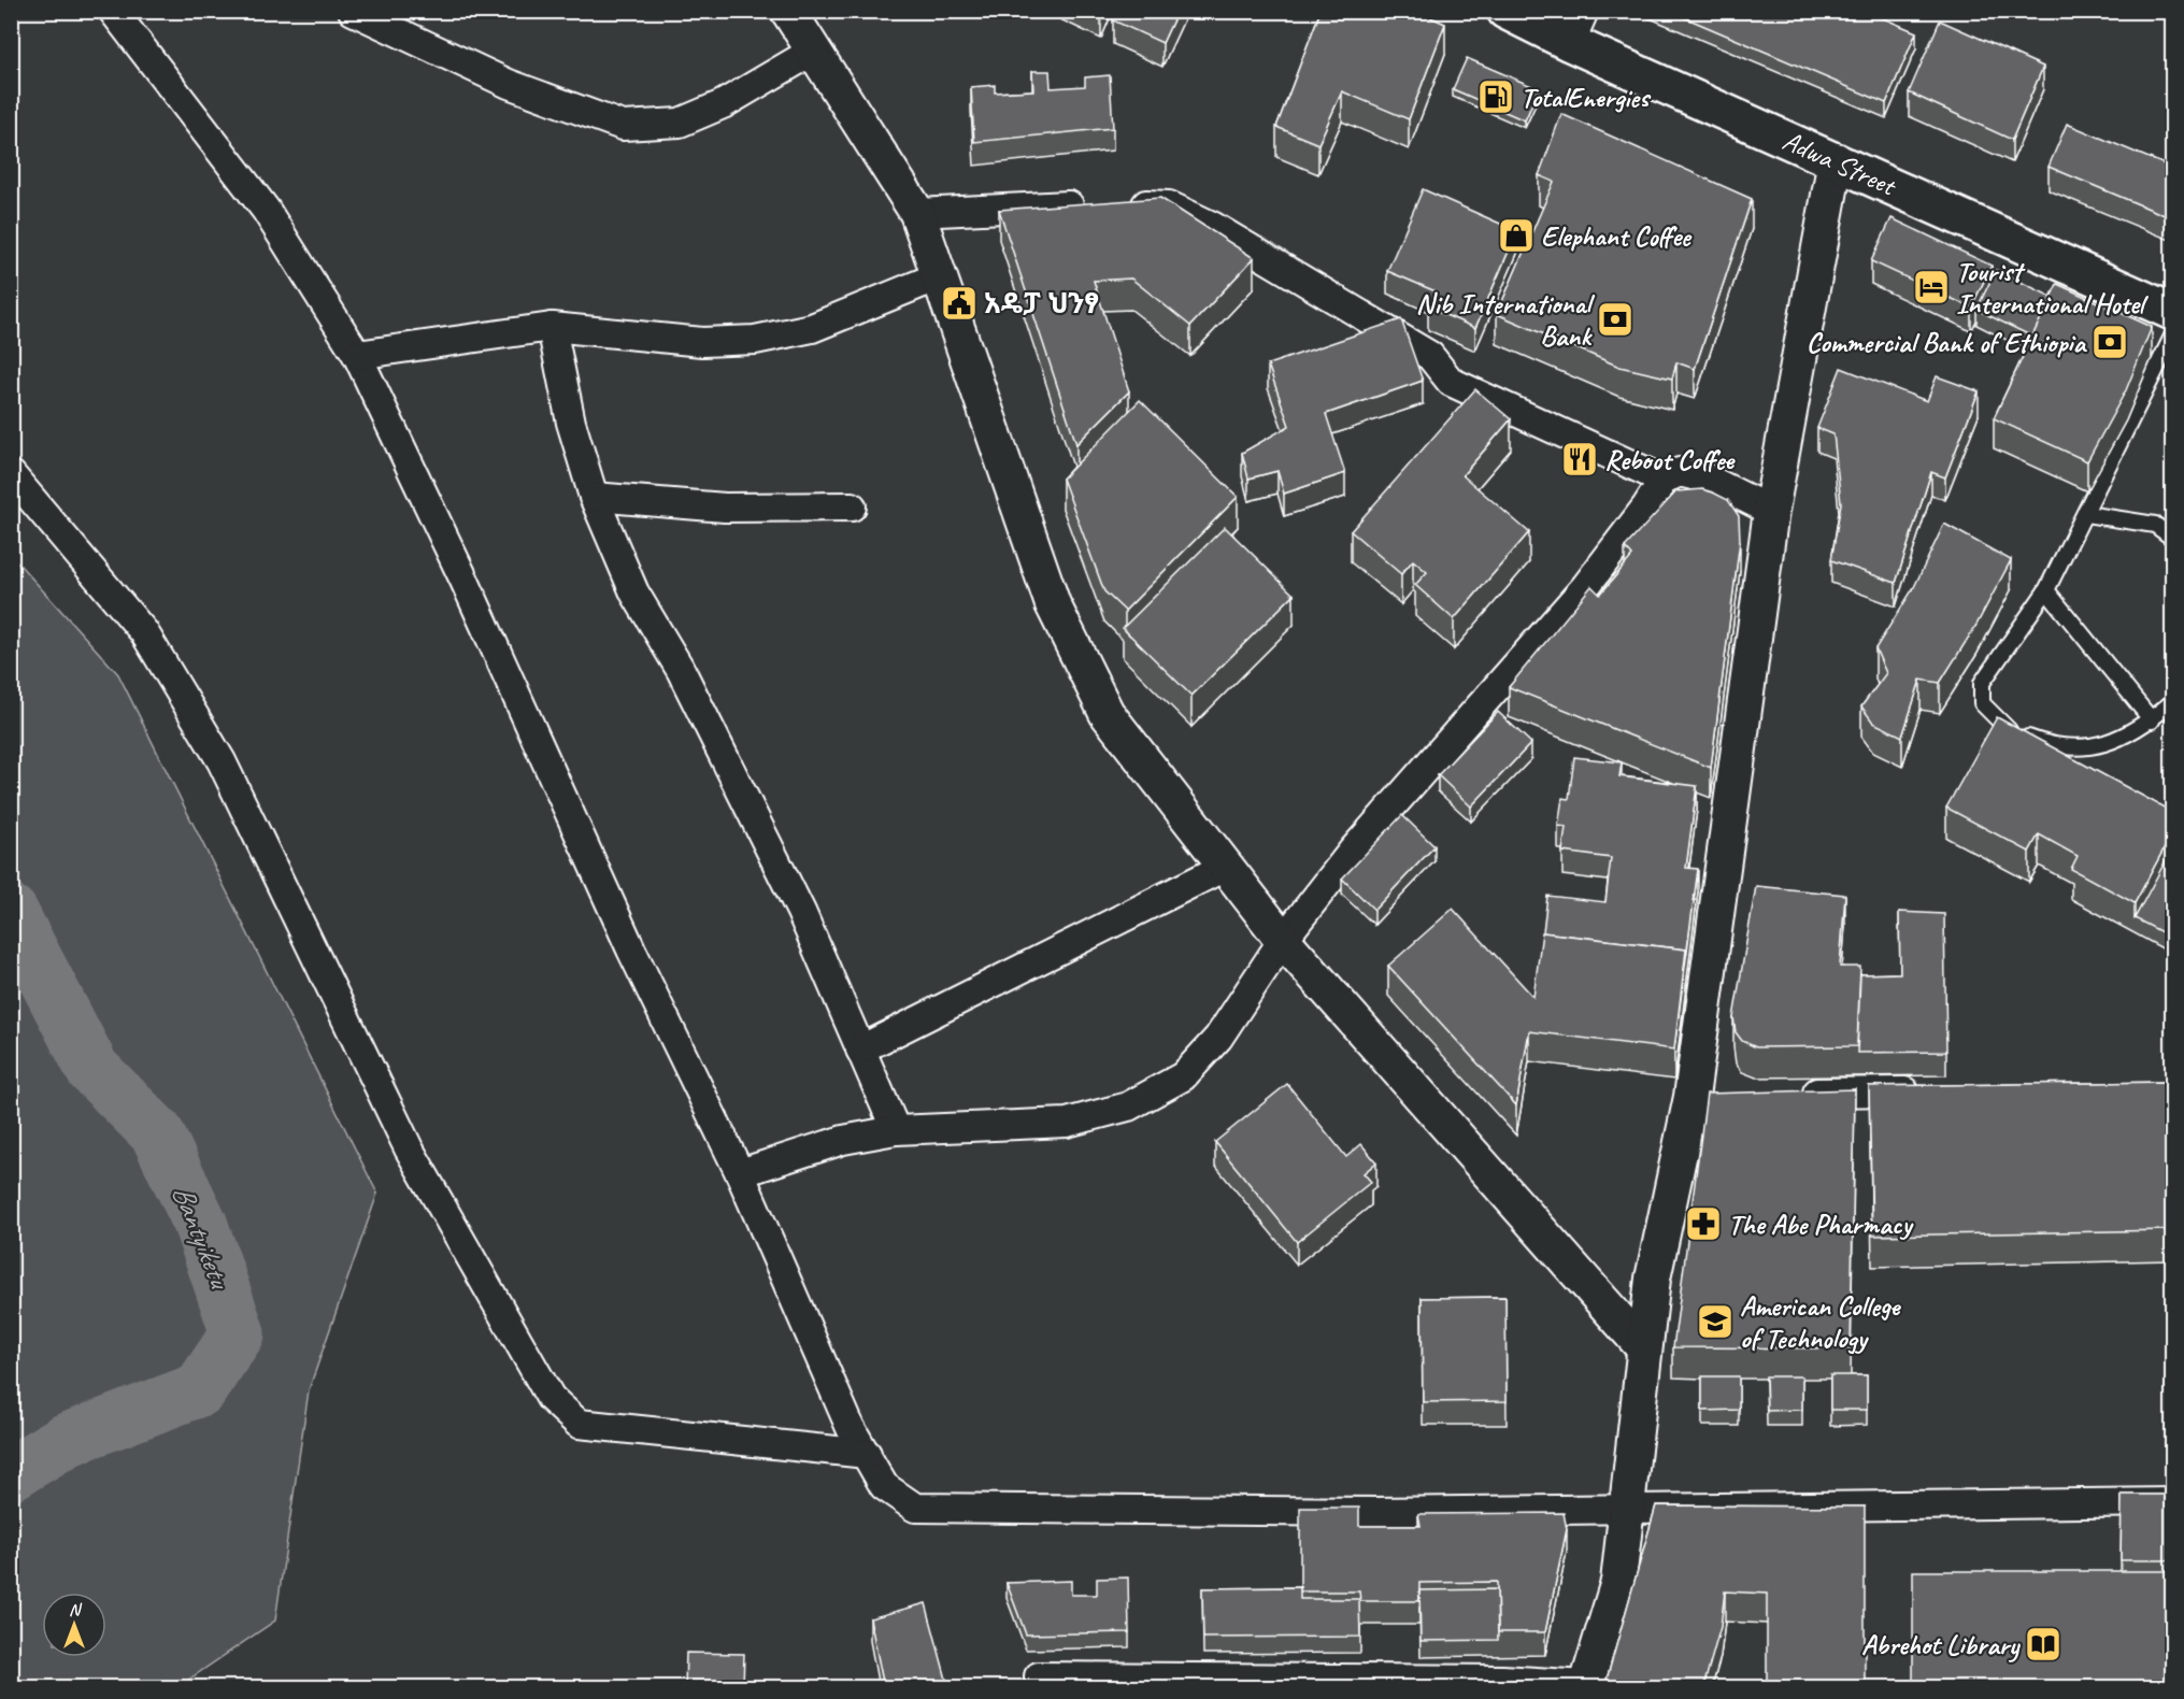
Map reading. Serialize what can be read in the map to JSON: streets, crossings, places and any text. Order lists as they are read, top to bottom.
{
  "streets": {
    "main road": ["Adwa Street"]
  },
  "water": ["Bantyiketu"],
  "places": {
    "fuel station": ["TotalEnergies"],
    "shop": ["Elephant Coffee"],
    "hotel": ["Tourist International Hotel"],
    "public building": ["አዴፓ ህንፃ"],
    "bank": ["Nib International Bank", "Commercial Bank of Ethiopia"],
    "restaurant": ["Reboot Coffee"],
    "pharmacy": ["The Abe Pharmacy"],
    "school or university": ["American College of Technology"],
    "library": ["Abrehot Library"]
  },
  "north": "top"
}
